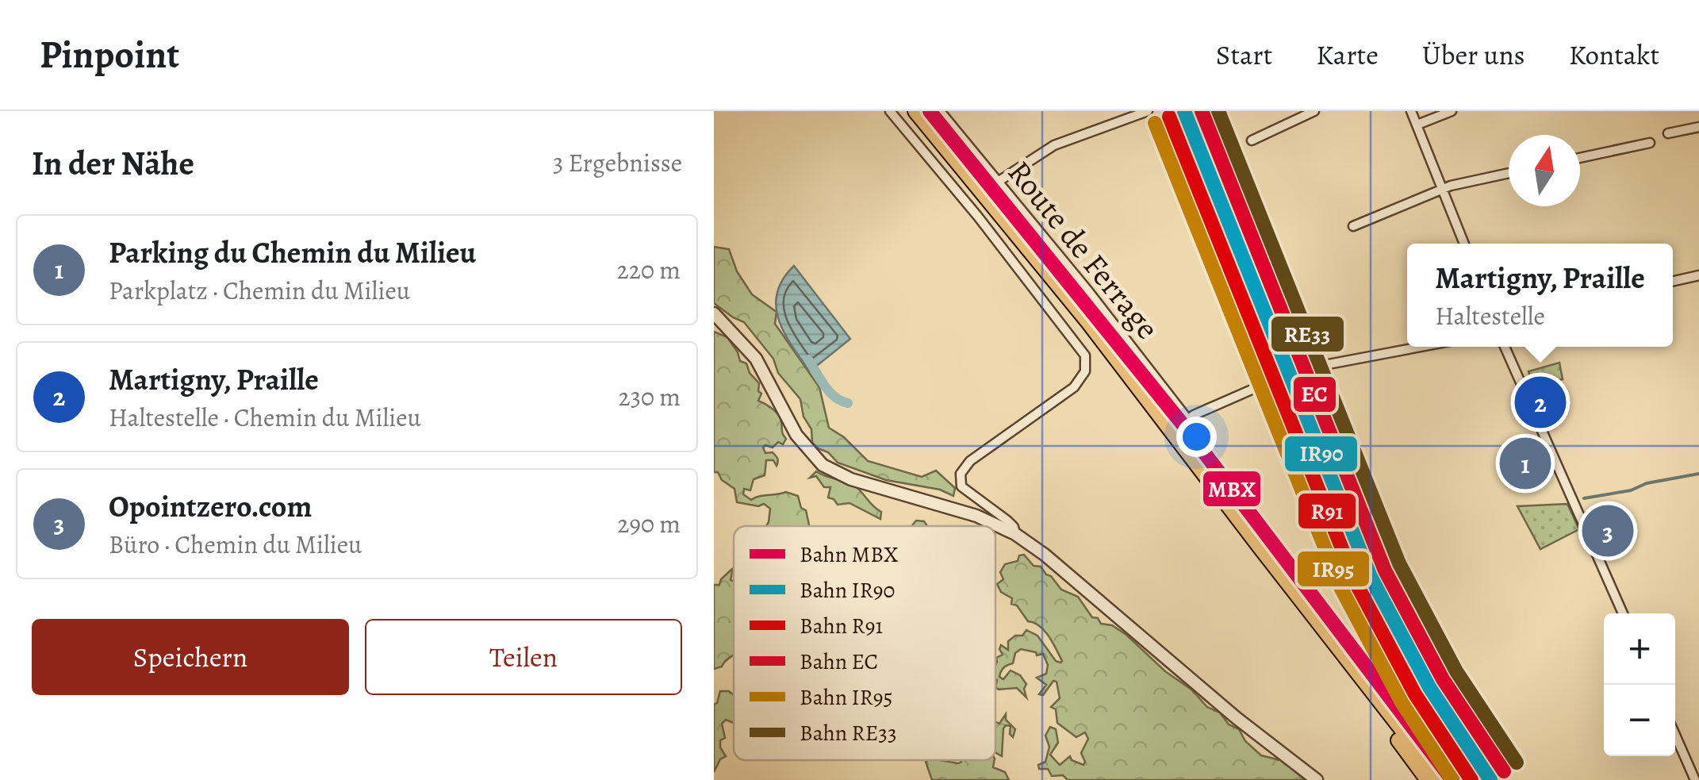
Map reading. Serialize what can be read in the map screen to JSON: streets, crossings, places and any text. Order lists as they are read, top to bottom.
{
  "streets": {
    "street": ["Route de Ferrage"]
  },
  "lines": [
    "rail line MBX",
    "rail line IR90",
    "rail line EC",
    "rail line RE33",
    "rail line R91",
    "rail line IR95"
  ],
  "legend": [
    "Bahn MBX",
    "Bahn IR90",
    "Bahn R91",
    "Bahn EC",
    "Bahn IR95",
    "Bahn RE33"
  ],
  "north": "top",
  "page": {
    "header": "Pinpoint",
    "nav": [
      "Start",
      "Karte",
      "Über uns",
      "Kontakt"
    ],
    "heading": ["In der Nähe", "3 Ergebnisse"],
    "list": [
      {
        "mark": "1",
        "name": "Parking du Chemin du Milieu",
        "note": "Parkplatz · Chemin du Milieu",
        "value": "220 m"
      },
      {
        "mark": "2",
        "name": "Martigny, Praille",
        "note": "Haltestelle · Chemin du Milieu",
        "value": "230 m"
      },
      {
        "mark": "3",
        "name": "Opointzero.com",
        "note": "Büro · Chemin du Milieu",
        "value": "290 m"
      }
    ],
    "popup": ["Martigny, Praille", "Haltestelle"],
    "pins": ["2", "1", "3"],
    "buttons": ["Speichern", "Teilen"],
    "map_buttons": ["+", "−"]
  }
}
